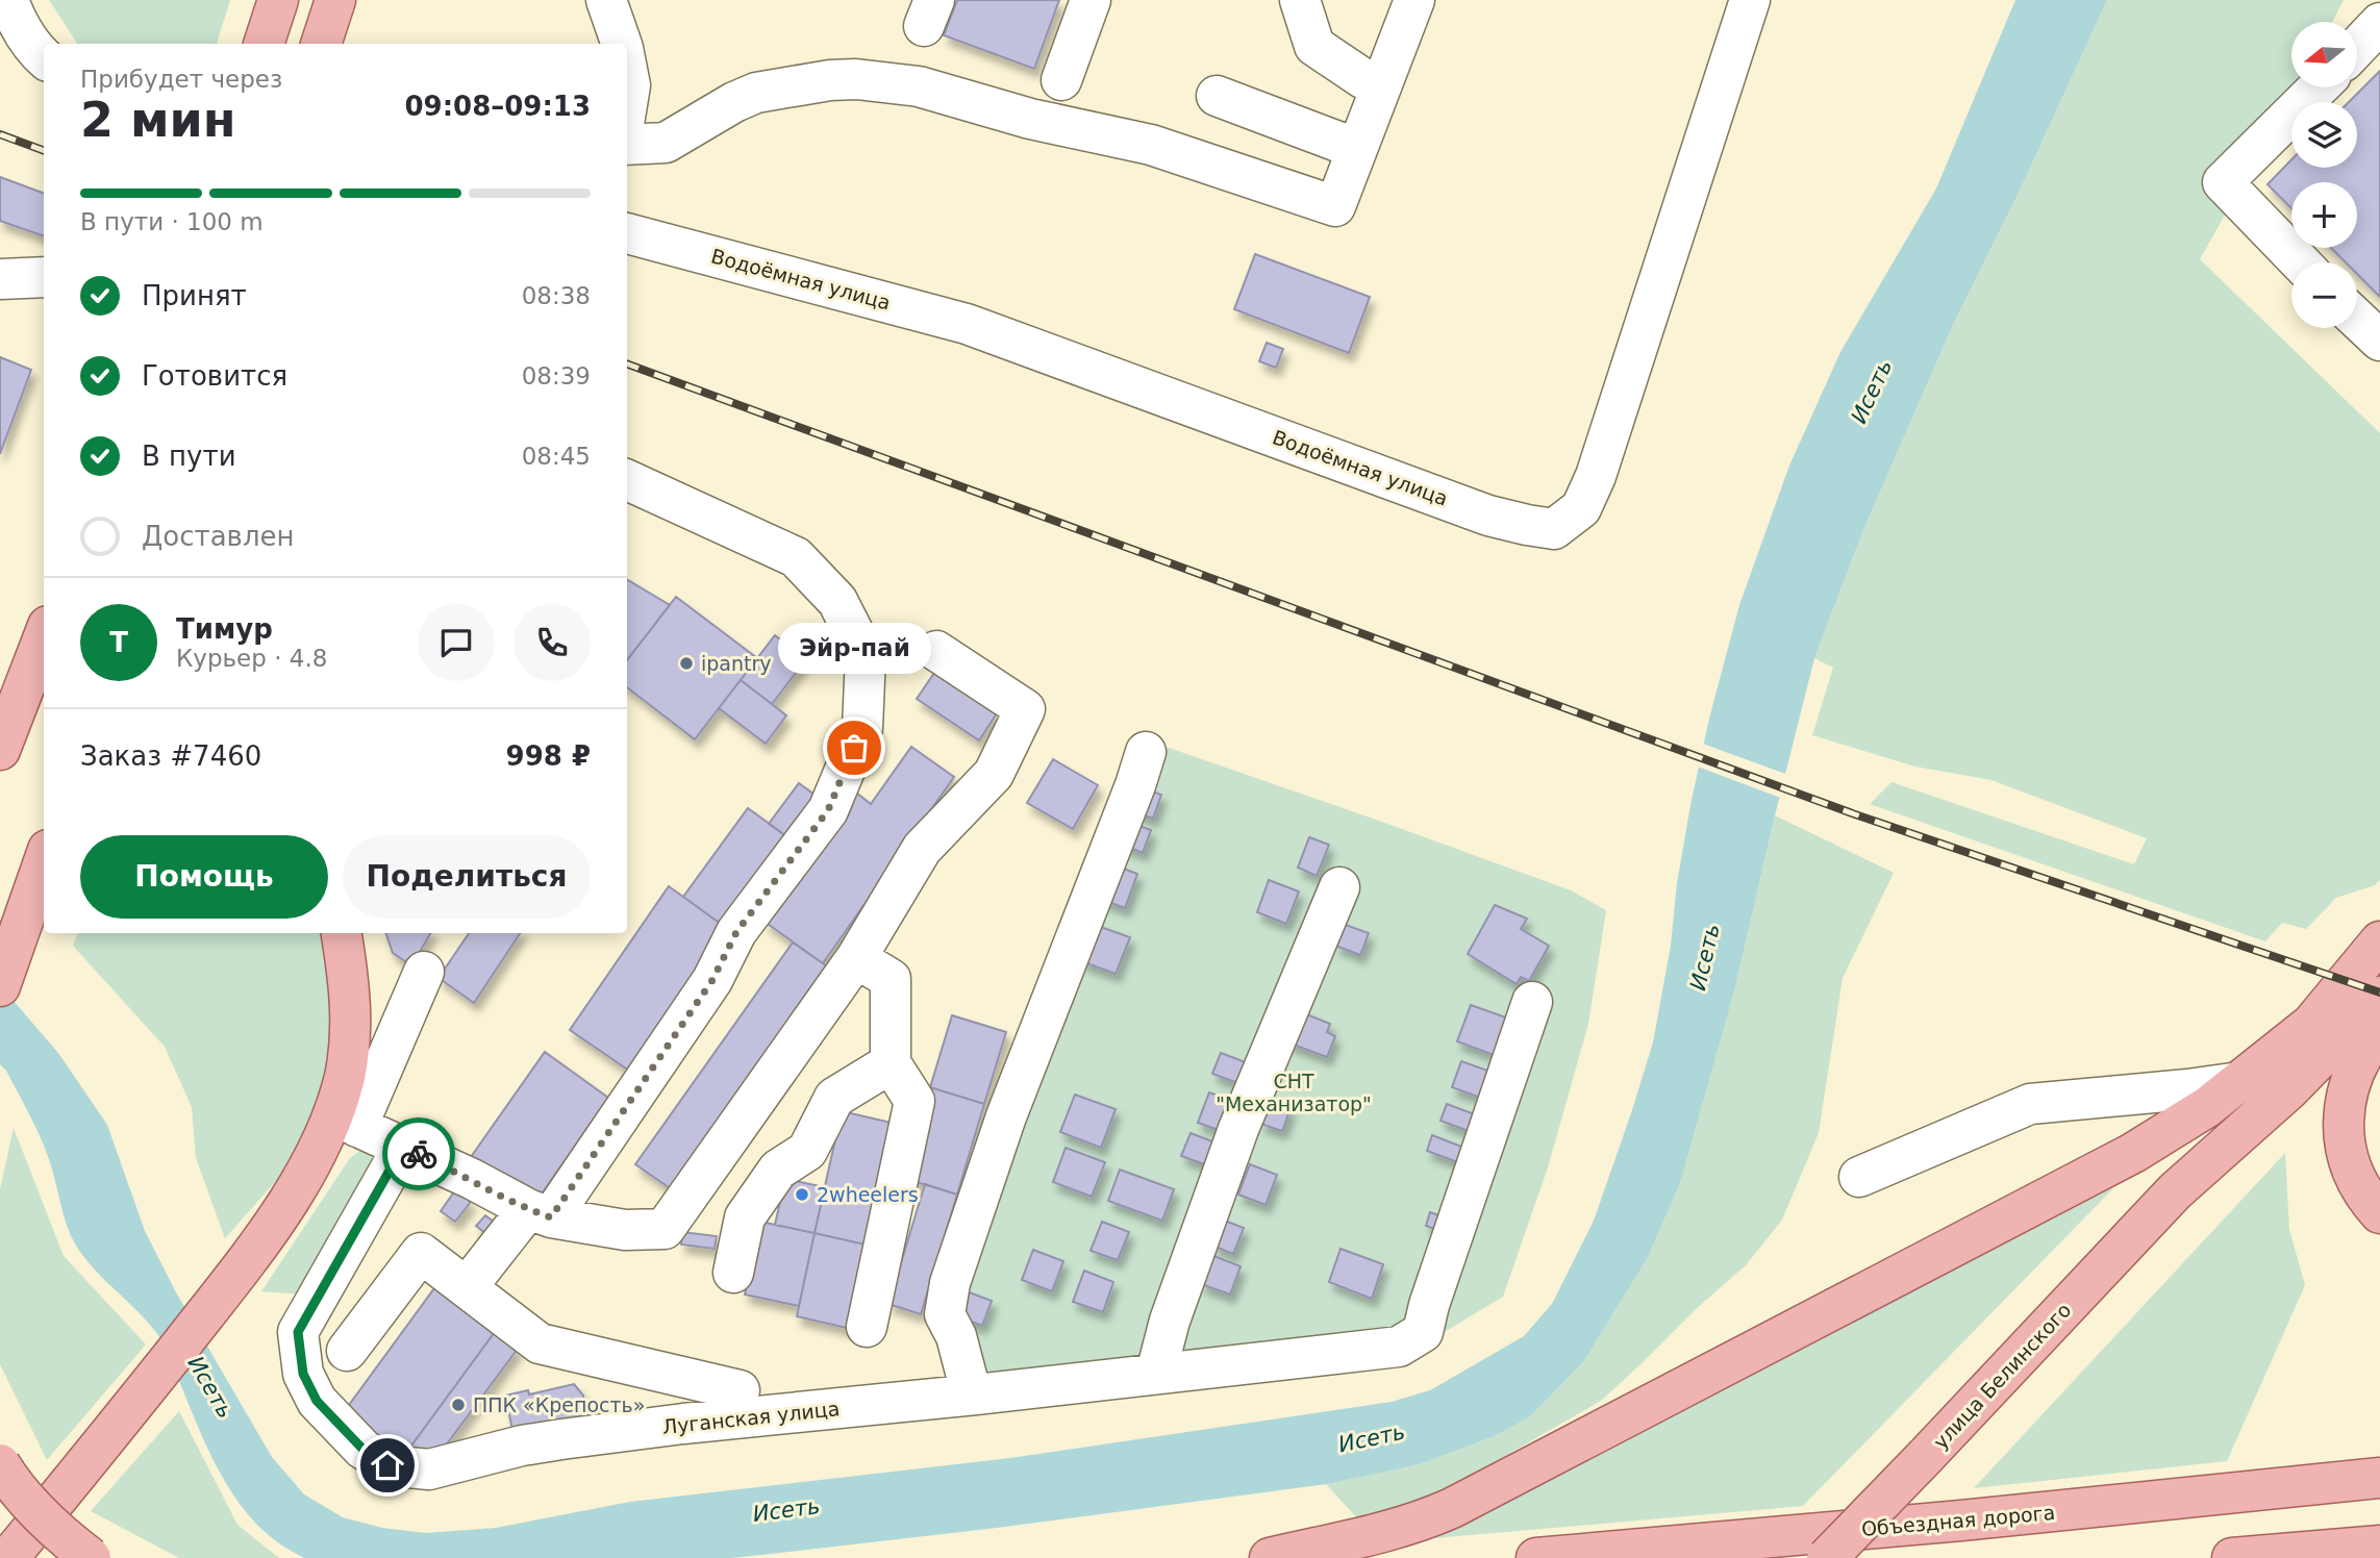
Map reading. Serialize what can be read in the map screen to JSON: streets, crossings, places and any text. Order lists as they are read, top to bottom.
{
  "streets": {
    "main road": ["улица Белинского", "Объездная дорога"],
    "street": ["Водоёмная улица", "Луганская улица"]
  },
  "water": ["Исеть"],
  "parks": ["СНТ \"Механизатор\""],
  "places": [
    "ipantry",
    "Эйр-пай",
    "2wheelers",
    "ППК «Крепость»"
  ],
  "north": "left",
  "page": {
    "map_buttons": ["+", "−"],
    "heading": ["2 мин", "Прибудет через", "09:08–09:13"],
    "panel": [
      "Тимур",
      "Курьер · 4.8",
      "Заказ #7460",
      "998 ₽"
    ],
    "bar": "В пути · 100 m",
    "list": [
      ["Принят", "08:38"],
      ["Готовится", "08:39"],
      ["В пути", "08:45"],
      "Доставлен"
    ],
    "round": "Т",
    "bubble": "Эйр-пай",
    "buttons": ["Помощь", "Поделиться"]
  }
}
